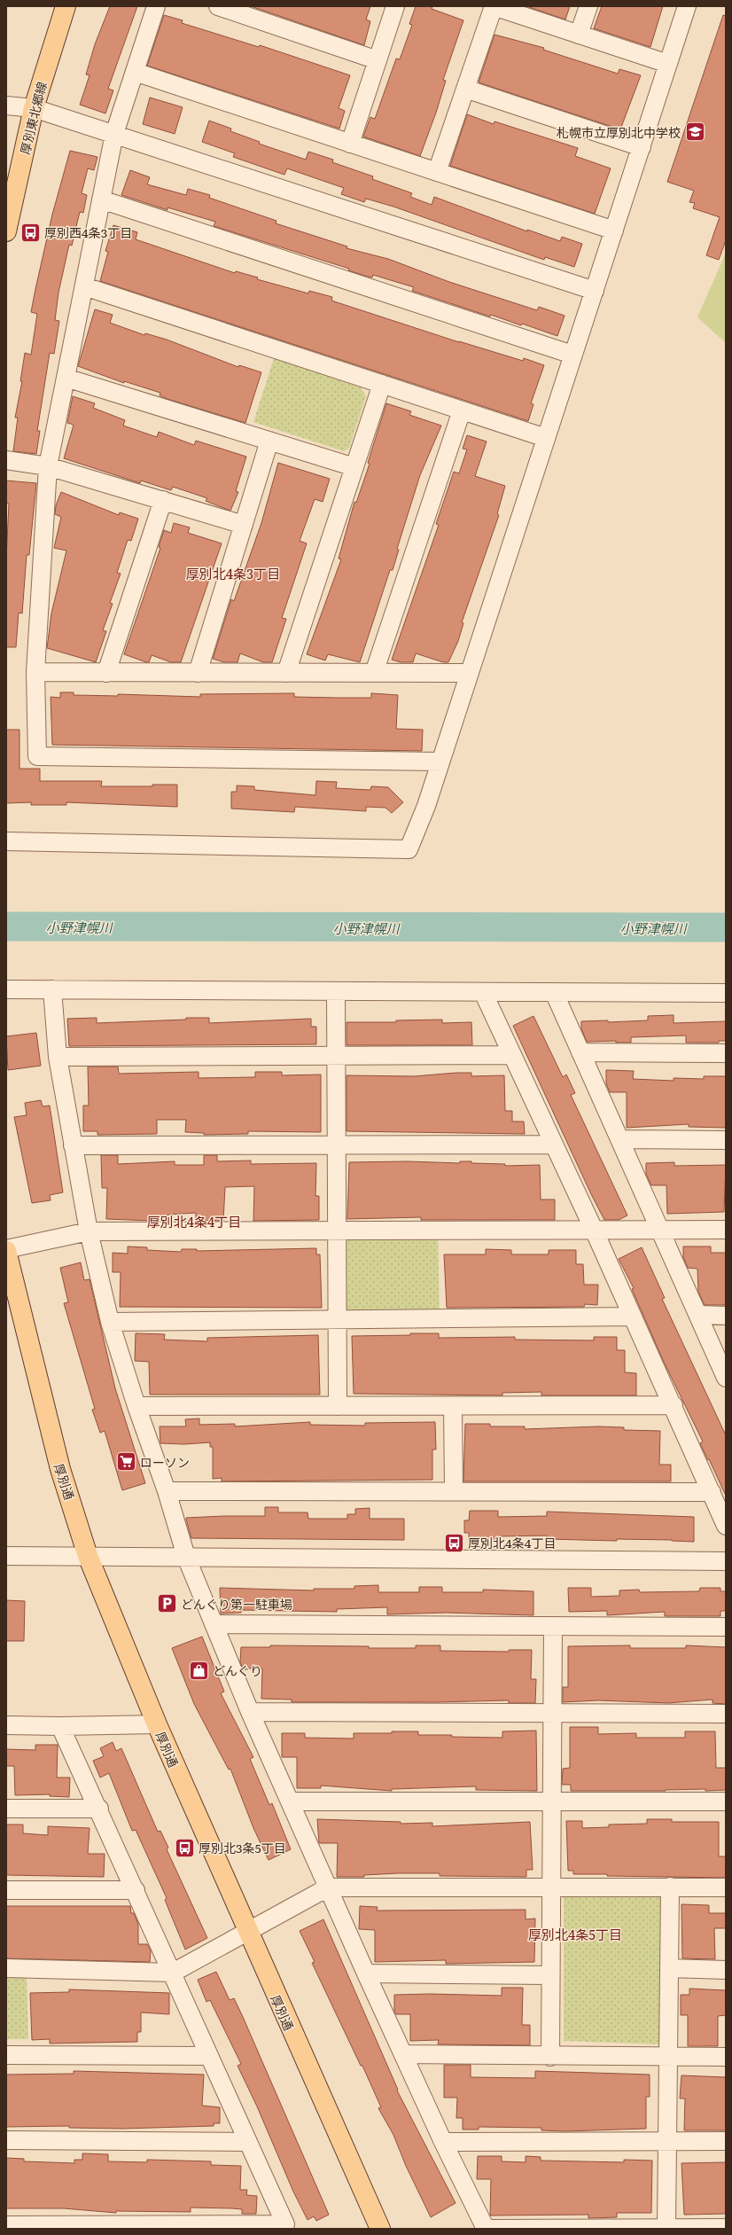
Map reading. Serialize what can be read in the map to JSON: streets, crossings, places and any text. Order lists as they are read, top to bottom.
{
  "streets": {
    "main road": ["厚別東北郷線", "厚別通"]
  },
  "districts": ["厚別北4条3丁目", "厚別北4条4丁目", "厚別北4条5丁目"],
  "water": ["小野津幌川"],
  "places": {
    "school or university": ["札幌市立厚別北中学校"],
    "bus stop": ["厚別西4条3丁目", "厚別北4条4丁目", "厚別北3条5丁目"],
    "supermarket": ["ローソン"],
    "parking": ["どんぐり第一駐車場"],
    "shop": ["どんぐり"]
  }
}
